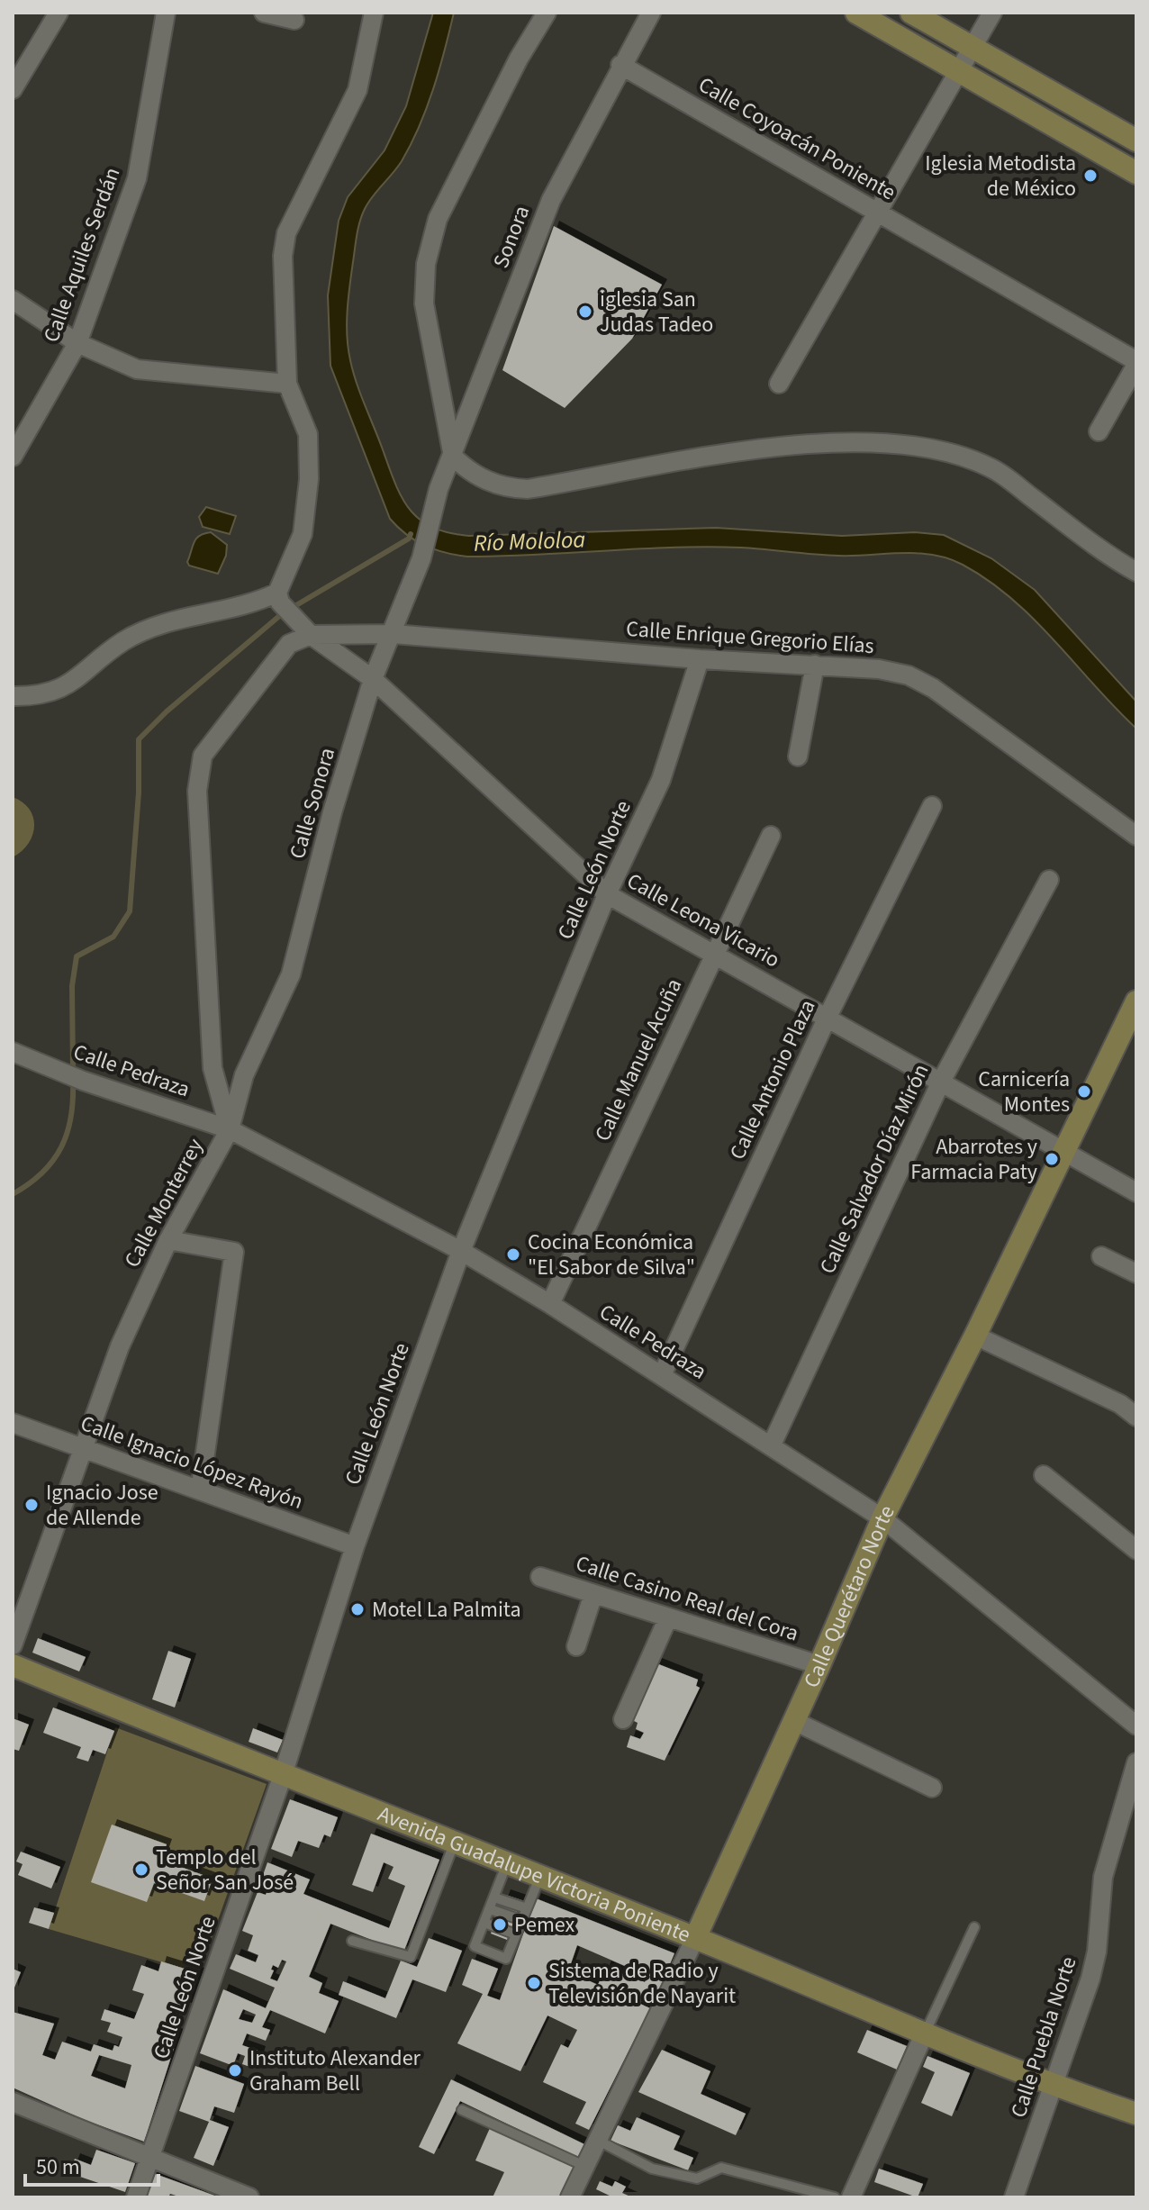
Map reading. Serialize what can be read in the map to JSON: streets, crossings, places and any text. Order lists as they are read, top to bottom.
{
  "streets": {
    "street": [
      "Calle Coyoacán Poniente",
      "Sonora",
      "Calle Aquiles Serdán",
      "Calle Enrique Gregorio Elías",
      "Calle Sonora",
      "Calle León Norte",
      "Calle Leona Vicario",
      "Calle Manuel Acuña",
      "Calle Pedraza",
      "Calle Antonio Plaza",
      "Calle Salvador Díaz Mirón",
      "Calle Monterrey",
      "Calle Ignacio López Rayón",
      "Calle Querétaro Norte",
      "Calle Casino Real del Cora",
      "Avenida Guadalupe Victoria Poniente",
      "Calle Puebla Norte"
    ]
  },
  "crossings": [
    ["Calle Coyoacán Poniente", "Sonora"],
    ["Sonora", "Calle Sonora"],
    ["Calle Enrique Gregorio Elías", "Calle Sonora"],
    ["Calle Enrique Gregorio Elías", "Calle León Norte"],
    ["Calle Enrique Gregorio Elías", "Calle Leona Vicario"],
    ["Calle Enrique Gregorio Elías", "Calle Monterrey"],
    ["Calle Sonora", "Calle Leona Vicario"],
    ["Calle Sonora", "Calle Pedraza"],
    ["Calle Sonora", "Calle Monterrey"],
    ["Calle León Norte", "Calle Leona Vicario"],
    ["Calle León Norte", "Calle Pedraza"],
    ["Calle León Norte", "Calle Ignacio López Rayón"],
    ["Calle León Norte", "Avenida Guadalupe Victoria Poniente"],
    ["Calle Leona Vicario", "Calle Manuel Acuña"],
    ["Calle Leona Vicario", "Calle Antonio Plaza"],
    ["Calle Leona Vicario", "Calle Salvador Díaz Mirón"],
    ["Calle Leona Vicario", "Calle Monterrey"],
    ["Calle Leona Vicario", "Calle Querétaro Norte"],
    ["Calle Manuel Acuña", "Calle Pedraza"],
    ["Calle Pedraza", "Calle Antonio Plaza"],
    ["Calle Pedraza", "Calle Salvador Díaz Mirón"],
    ["Calle Pedraza", "Calle Monterrey"],
    ["Calle Pedraza", "Calle Querétaro Norte"],
    ["Calle Monterrey", "Calle Ignacio López Rayón"],
    ["Calle Querétaro Norte", "Calle Casino Real del Cora"],
    ["Calle Querétaro Norte", "Avenida Guadalupe Victoria Poniente"],
    ["Avenida Guadalupe Victoria Poniente", "Calle Puebla Norte"]
  ],
  "water": ["Río Mololoa"],
  "places": [
    "Iglesia Metodista de México",
    "iglesia San Judas Tadeo",
    "Carnicería Montes",
    "Abarrotes y Farmacia Paty",
    "Cocina Económica \"El Sabor de Silva\"",
    "Ignacio Jose de Allende",
    "Motel La Palmita",
    "Templo del Señor San José",
    "Pemex",
    "Sistema de Radio y Televisión de Nayarit",
    "Instituto Alexander Graham Bell"
  ],
  "scale_bar": "50 m"
}
